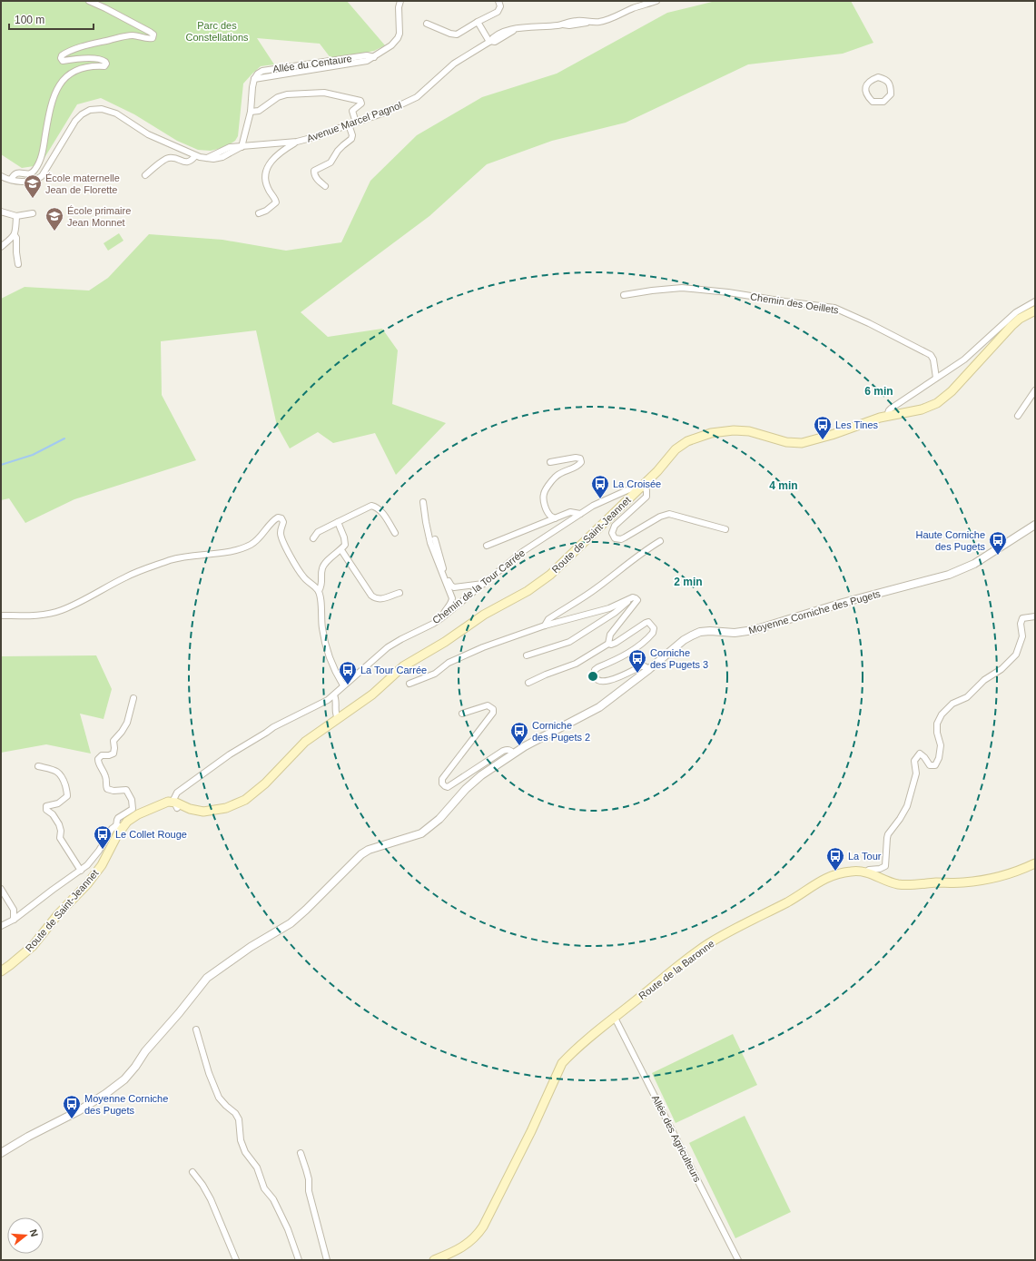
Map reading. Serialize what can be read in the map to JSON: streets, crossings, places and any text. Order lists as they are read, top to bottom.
{
  "streets": {
    "main road": ["Route de Saint-Jeannet", "Route de la Baronne"],
    "street": [
      "Allée du Centaure",
      "Avenue Marcel Pagnol",
      "Chemin des Oeillets",
      "Chemin de la Tour Carrée",
      "Moyenne Corniche des Pugets",
      "Allée des Agriculteurs"
    ]
  },
  "crossings": [
    ["Allée du Centaure", "Avenue Marcel Pagnol"],
    ["Route de Saint-Jeannet", "Chemin de la Tour Carrée"],
    ["Route de la Baronne", "Allée des Agriculteurs"]
  ],
  "parks": ["Parc des Constellations"],
  "places": {
    "school or university": ["École maternelle Jean de Florette", "École primaire Jean Monnet"],
    "bus stop": [
      "Les Tines",
      "La Croisée",
      "Haute Corniche des Pugets",
      "Corniche des Pugets 3",
      "La Tour Carrée",
      "Corniche des Pugets 2",
      "Le Collet Rouge",
      "La Tour",
      "Moyenne Corniche des Pugets"
    ]
  },
  "scale_bar": "100 m",
  "north": "right",
  "rings": ["6 min", "4 min", "2 min"]
}
